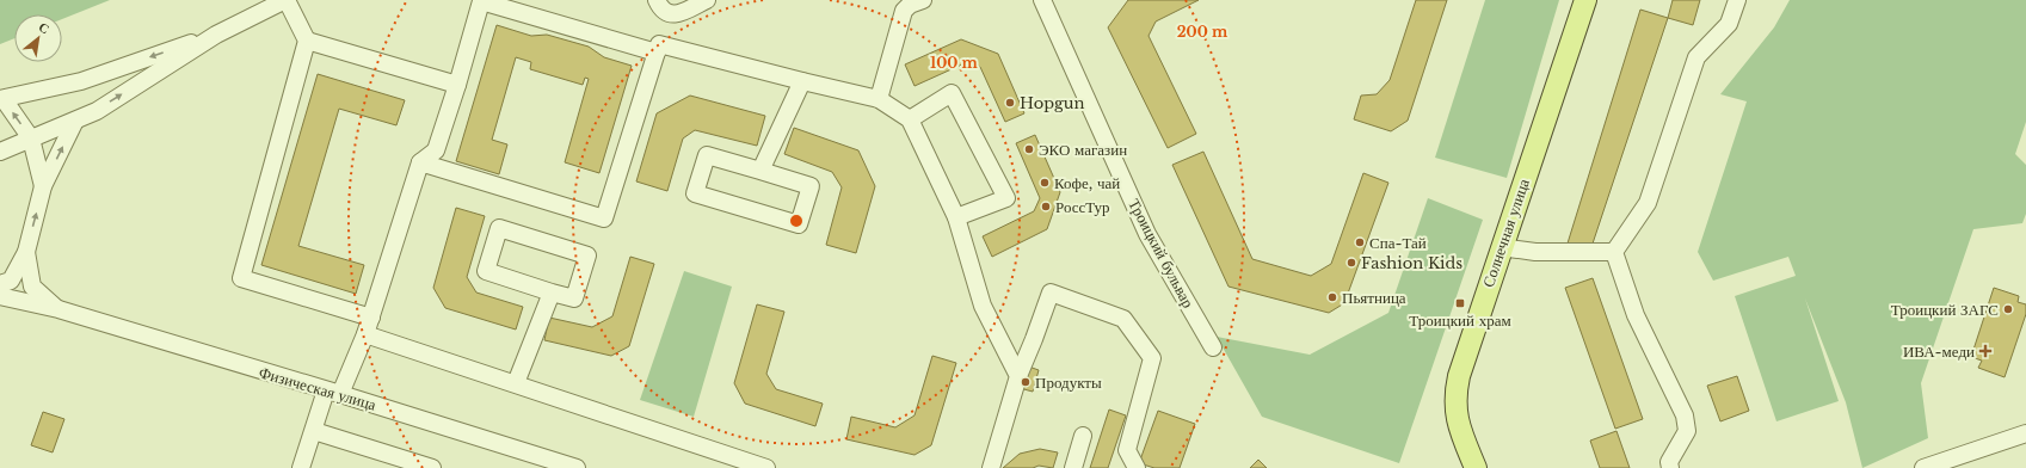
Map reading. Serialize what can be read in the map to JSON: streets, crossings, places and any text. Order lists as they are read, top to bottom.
{
  "streets": {
    "main road": ["Солнечная улица"],
    "street": ["Троицкий бульвар", "Физическая улица"]
  },
  "places": {
    "other": [
      "Hopgun",
      "ЭКО магазин",
      "Кофе, чай",
      "РоссТур",
      "Спа-Тай",
      "Fashion Kids",
      "Пьятница",
      "Троицкий ЗАГС",
      "Продукты"
    ],
    "transit": ["Троицкий храм"],
    "health": ["ИВА-меди"]
  },
  "north": "top right",
  "rings": ["200 m", "100 m"]
}
